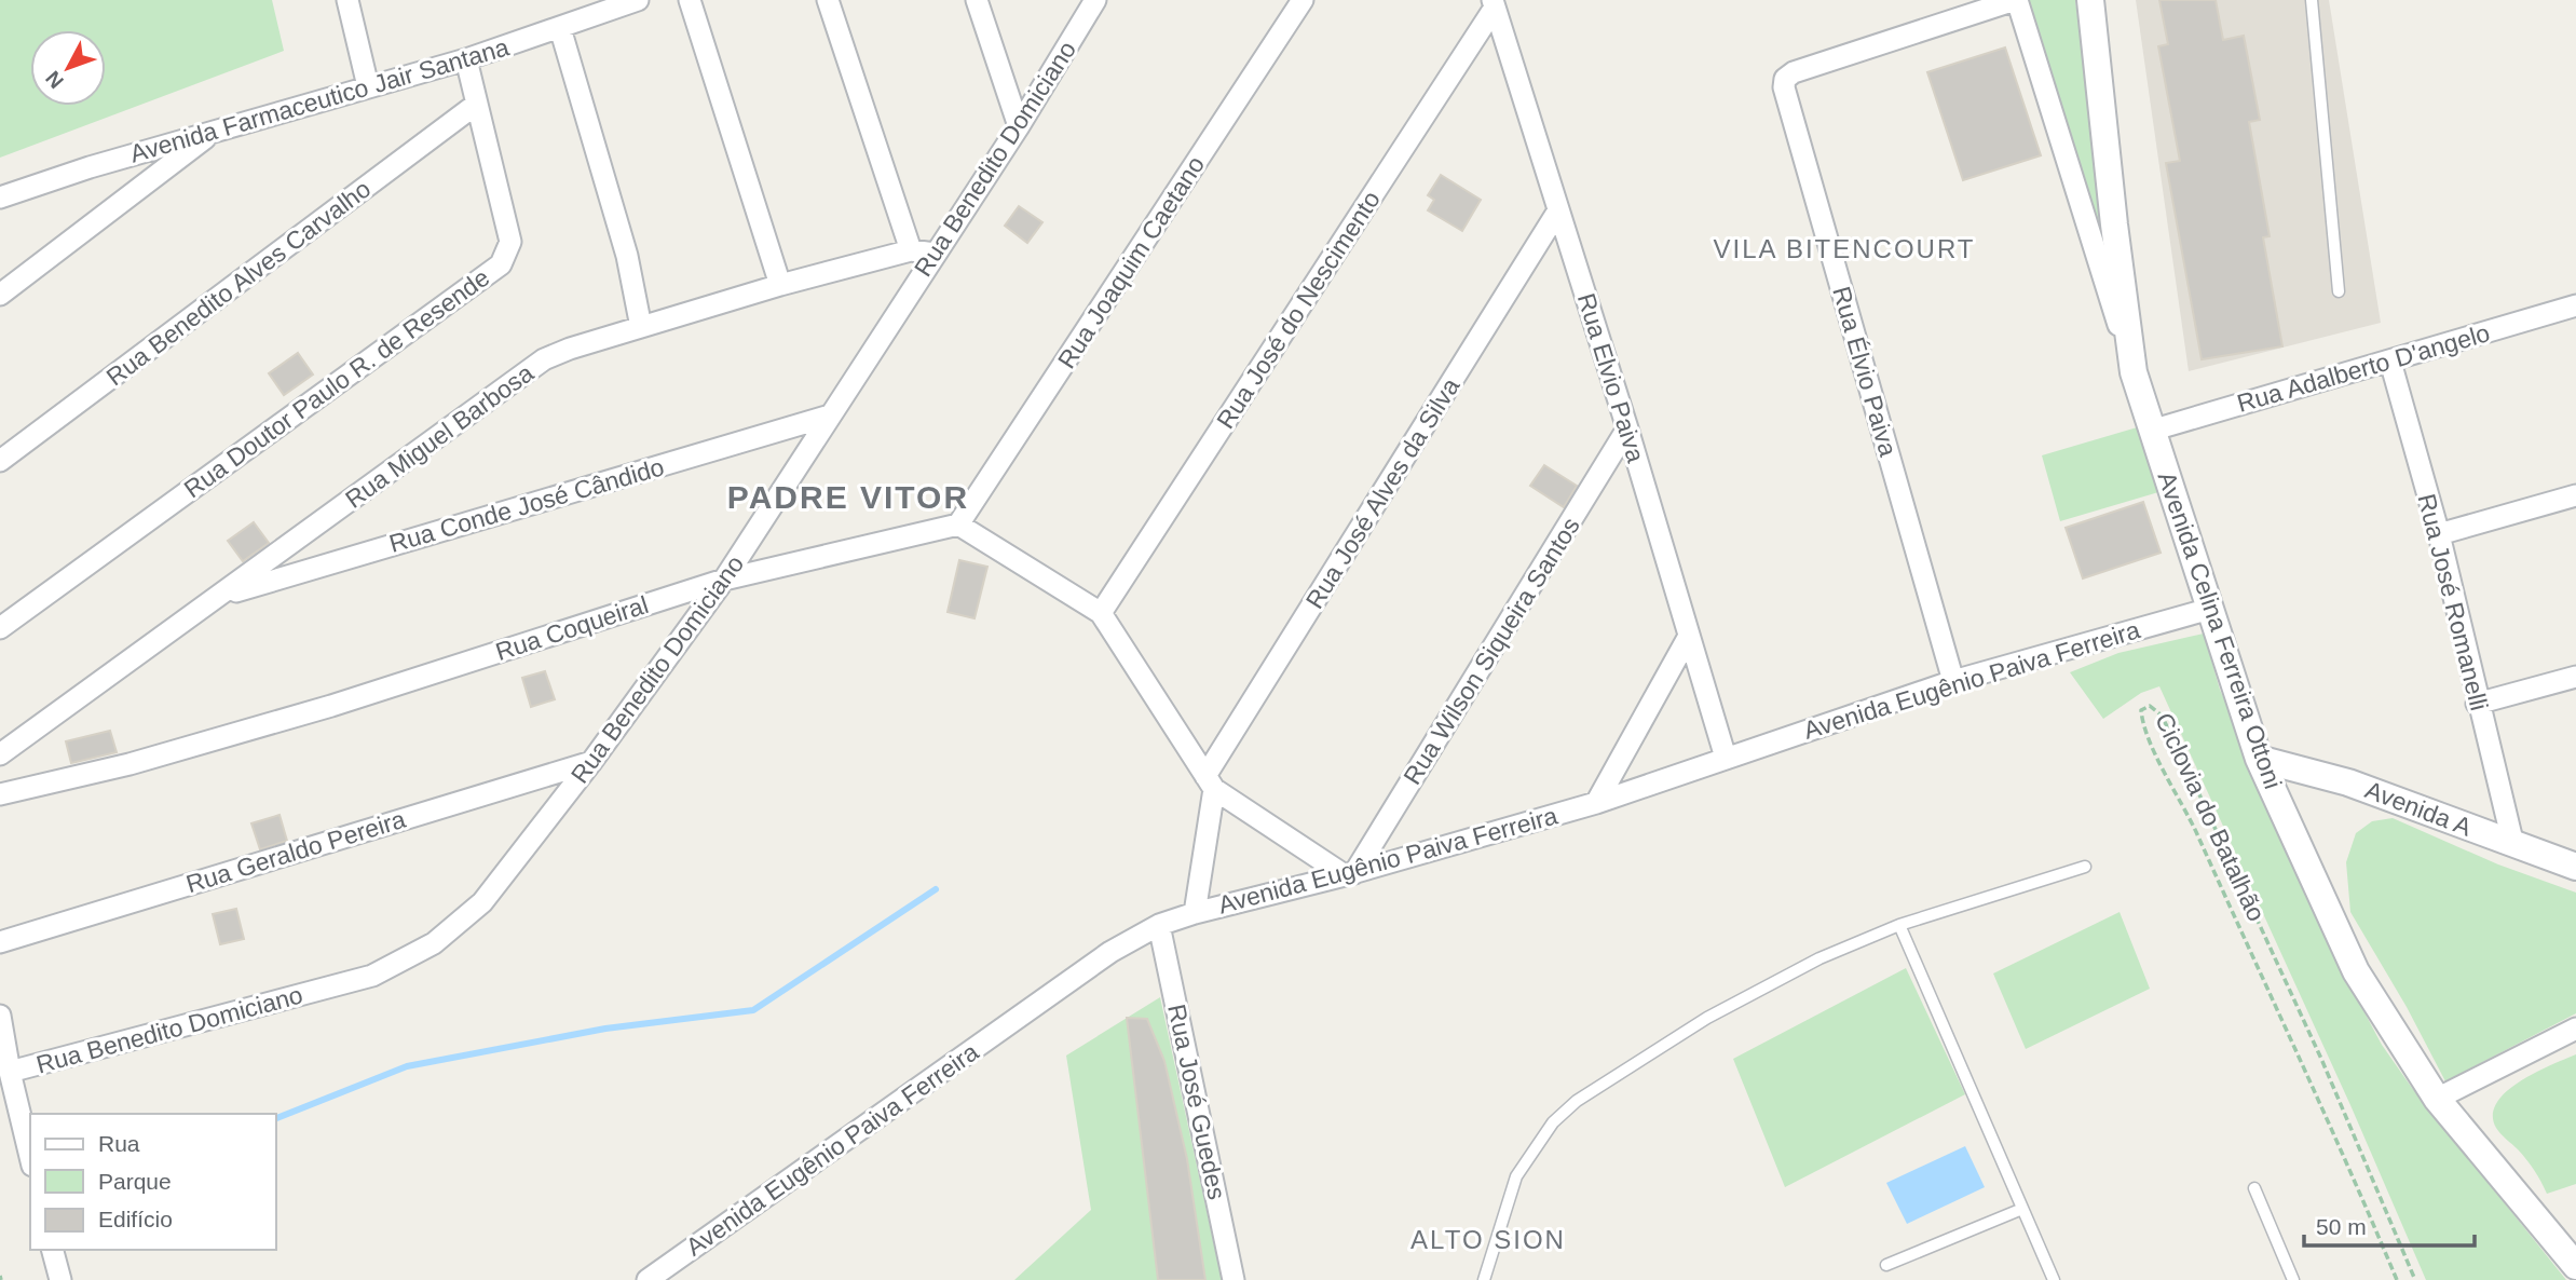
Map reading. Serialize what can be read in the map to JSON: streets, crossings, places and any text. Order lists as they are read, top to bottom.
{
  "streets": {
    "street": [
      "Avenida Farmaceutico Jair Santana",
      "Rua Benedito Domiciano",
      "Rua Joaquim Caetano",
      "Rua Benedito Alves Carvalho",
      "Rua José do Nescimento",
      "Rua Adalberto D'angelo",
      "Rua Élvio Paiva",
      "Rua Elvio Paiva",
      "Rua Doutor Paulo R. de Resende",
      "Rua Miguel Barbosa",
      "Rua José Alves da Silva",
      "Rua Conde José Cândido",
      "Rua José Romanelli",
      "Rua Coqueiral",
      "Avenida Celina Ferreira Ottoni",
      "Rua Wilson Siqueira Santos",
      "Avenida Eugênio Paiva Ferreira",
      "Avenida A",
      "Rua Geraldo Pereira",
      "Rua José Guedes"
    ],
    "path": ["Ciclovia do Batalhão"]
  },
  "crossings": [
    ["Avenida Farmaceutico Jair Santana", "Rua Doutor Paulo R. de Resende"],
    ["Rua Benedito Domiciano", "Rua Conde José Cândido"],
    ["Rua Benedito Domiciano", "Rua Coqueiral"],
    ["Rua Benedito Domiciano", "Rua Geraldo Pereira"],
    ["Rua Joaquim Caetano", "Rua Coqueiral"],
    ["Rua Benedito Alves Carvalho", "Rua Doutor Paulo R. de Resende"],
    ["Rua José do Nescimento", "Rua Elvio Paiva"],
    ["Rua Adalberto D'angelo", "Rua José Romanelli"],
    ["Rua Adalberto D'angelo", "Avenida Celina Ferreira Ottoni"],
    ["Rua Élvio Paiva", "Avenida Eugênio Paiva Ferreira"],
    ["Rua Elvio Paiva", "Rua José Alves da Silva"],
    ["Rua Elvio Paiva", "Rua Wilson Siqueira Santos"],
    ["Rua Elvio Paiva", "Avenida Eugênio Paiva Ferreira"],
    ["Rua Miguel Barbosa", "Rua Conde José Cândido"],
    ["Rua José Romanelli", "Avenida A"],
    ["Avenida Celina Ferreira Ottoni", "Avenida Eugênio Paiva Ferreira"],
    ["Avenida Celina Ferreira Ottoni", "Avenida A"],
    ["Rua Wilson Siqueira Santos", "Avenida Eugênio Paiva Ferreira"],
    ["Avenida Eugênio Paiva Ferreira", "Rua José Guedes"]
  ],
  "districts": ["VILA BITENCOURT", "PADRE VITOR", "ALTO SION"],
  "legend": ["Rua", "Parque", "Edifício"],
  "scale_bar": "50 m",
  "north": "bottom left"
}
